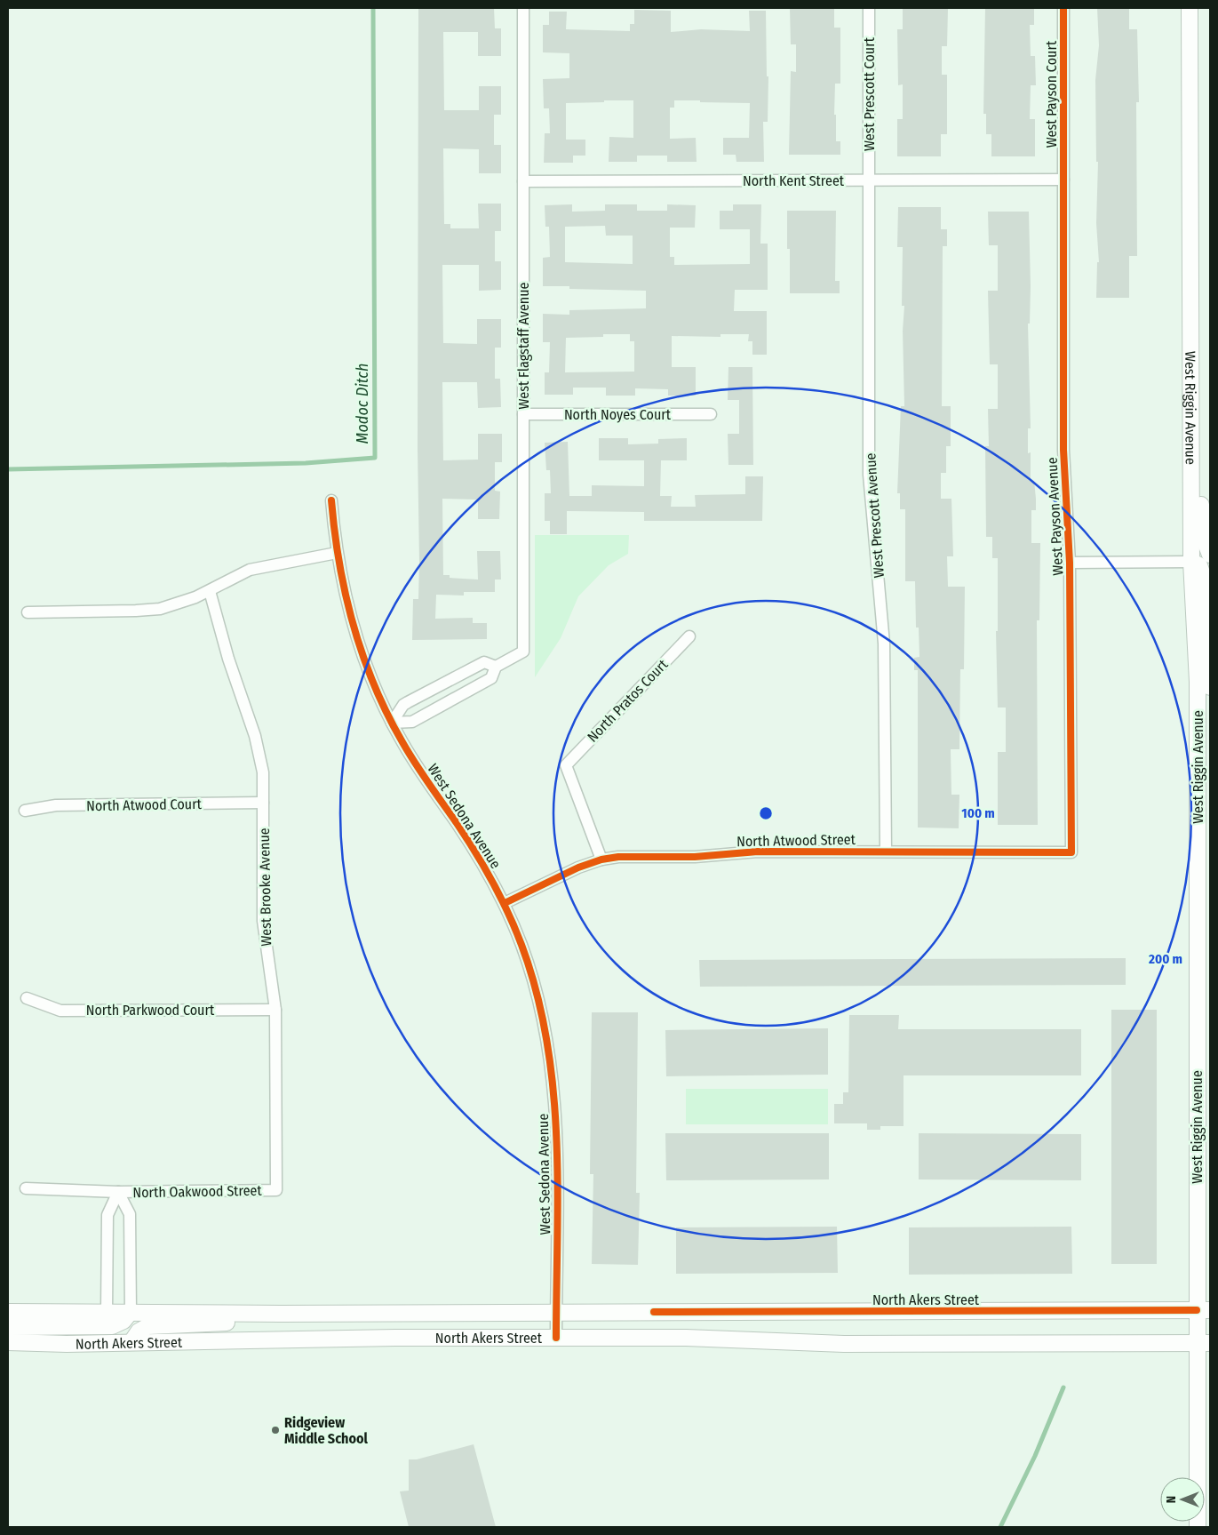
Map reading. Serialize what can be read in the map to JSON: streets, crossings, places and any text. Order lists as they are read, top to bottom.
{
  "streets": {
    "main road": ["West Riggin Avenue", "North Akers Street"],
    "street": [
      "West Prescott Court",
      "West Payson Court",
      "North Kent Street",
      "West Flagstaff Avenue",
      "North Noyes Court",
      "West Prescott Avenue",
      "West Payson Avenue",
      "North Pratos Court",
      "North Atwood Court",
      "West Sedona Avenue",
      "North Atwood Street",
      "West Brooke Avenue",
      "North Parkwood Court",
      "North Oakwood Street"
    ]
  },
  "crossings": [
    ["West Prescott Court", "North Kent Street"],
    ["West Prescott Court", "West Prescott Avenue"],
    ["West Payson Court", "North Kent Street"],
    ["West Payson Court", "West Payson Avenue"],
    ["North Kent Street", "West Flagstaff Avenue"],
    ["North Kent Street", "West Prescott Avenue"],
    ["North Kent Street", "West Payson Avenue"],
    ["West Flagstaff Avenue", "North Noyes Court"],
    ["West Flagstaff Avenue", "West Sedona Avenue"],
    ["West Riggin Avenue", "North Akers Street"],
    ["West Prescott Avenue", "North Atwood Street"],
    ["West Payson Avenue", "North Atwood Street"],
    ["North Pratos Court", "North Atwood Street"],
    ["North Atwood Court", "West Brooke Avenue"],
    ["West Sedona Avenue", "North Atwood Street"],
    ["West Sedona Avenue", "North Akers Street"],
    ["West Brooke Avenue", "North Parkwood Court"],
    ["West Brooke Avenue", "North Oakwood Street"]
  ],
  "water": ["Modoc Ditch"],
  "places": ["Ridgeview Middle School"],
  "north": "left",
  "rings": ["100 m", "200 m"]
}
